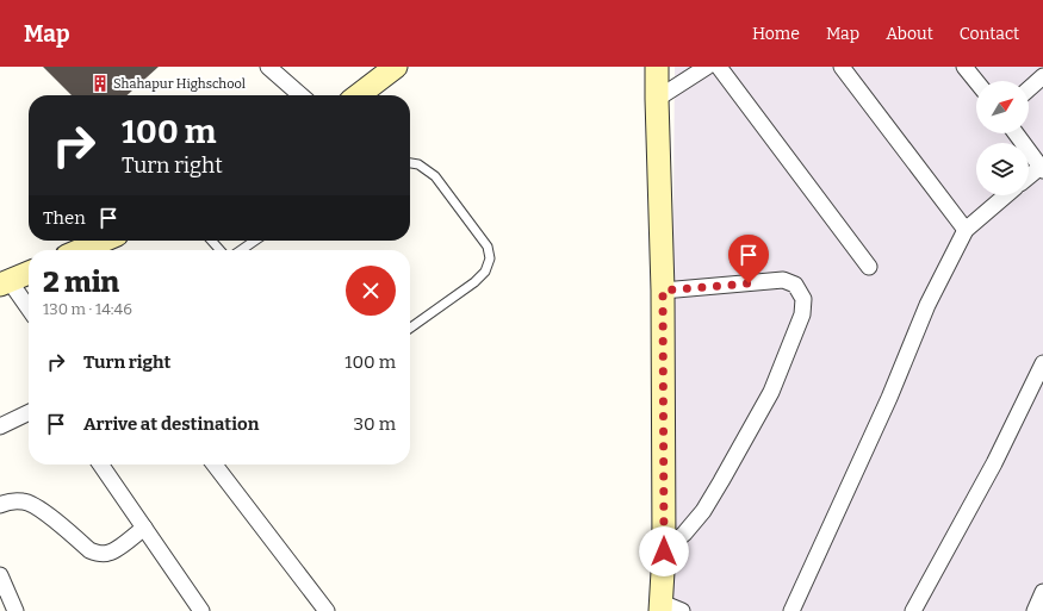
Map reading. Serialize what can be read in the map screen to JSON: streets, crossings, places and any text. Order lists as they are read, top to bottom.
{
  "places": {
    "building": ["Shahapur Highschool"]
  },
  "north": "top right",
  "page": {
    "header": "Map",
    "nav": [
      "Home",
      "Map",
      "About",
      "Contact"
    ],
    "turn": ["100 m", "Turn right"],
    "then": "Then",
    "heading": ["2 min", "130 m · 14:46"],
    "list": [
      {
        "name": "Turn right",
        "value": "100 m"
      },
      {
        "name": "Arrive at destination",
        "value": "30 m"
      }
    ]
  }
}
